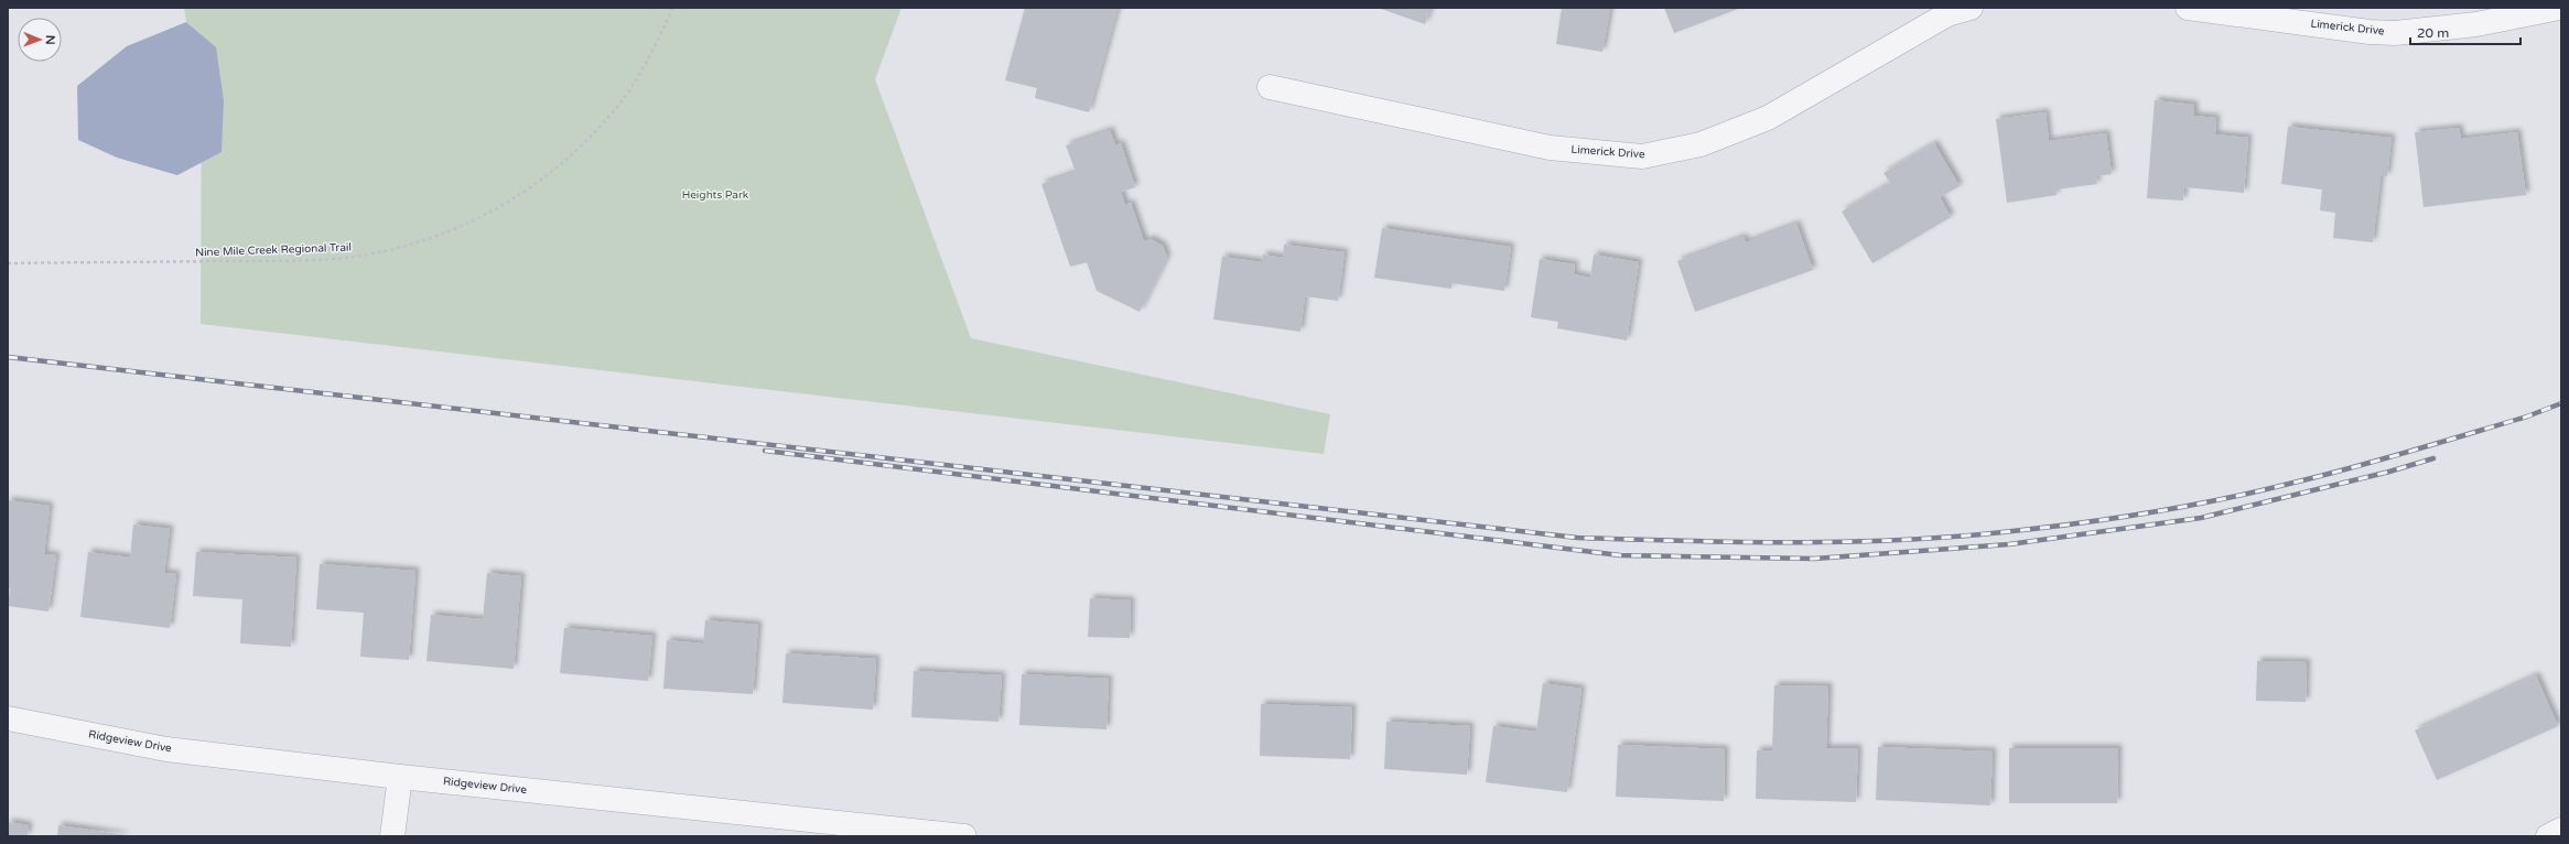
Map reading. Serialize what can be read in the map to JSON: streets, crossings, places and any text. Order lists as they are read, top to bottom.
{
  "streets": {
    "street": ["Limerick Drive", "Ridgeview Drive"],
    "path": ["Nine Mile Creek Regional Trail"]
  },
  "parks": ["Heights Park"],
  "scale_bar": "20 m",
  "north": "right"
}
